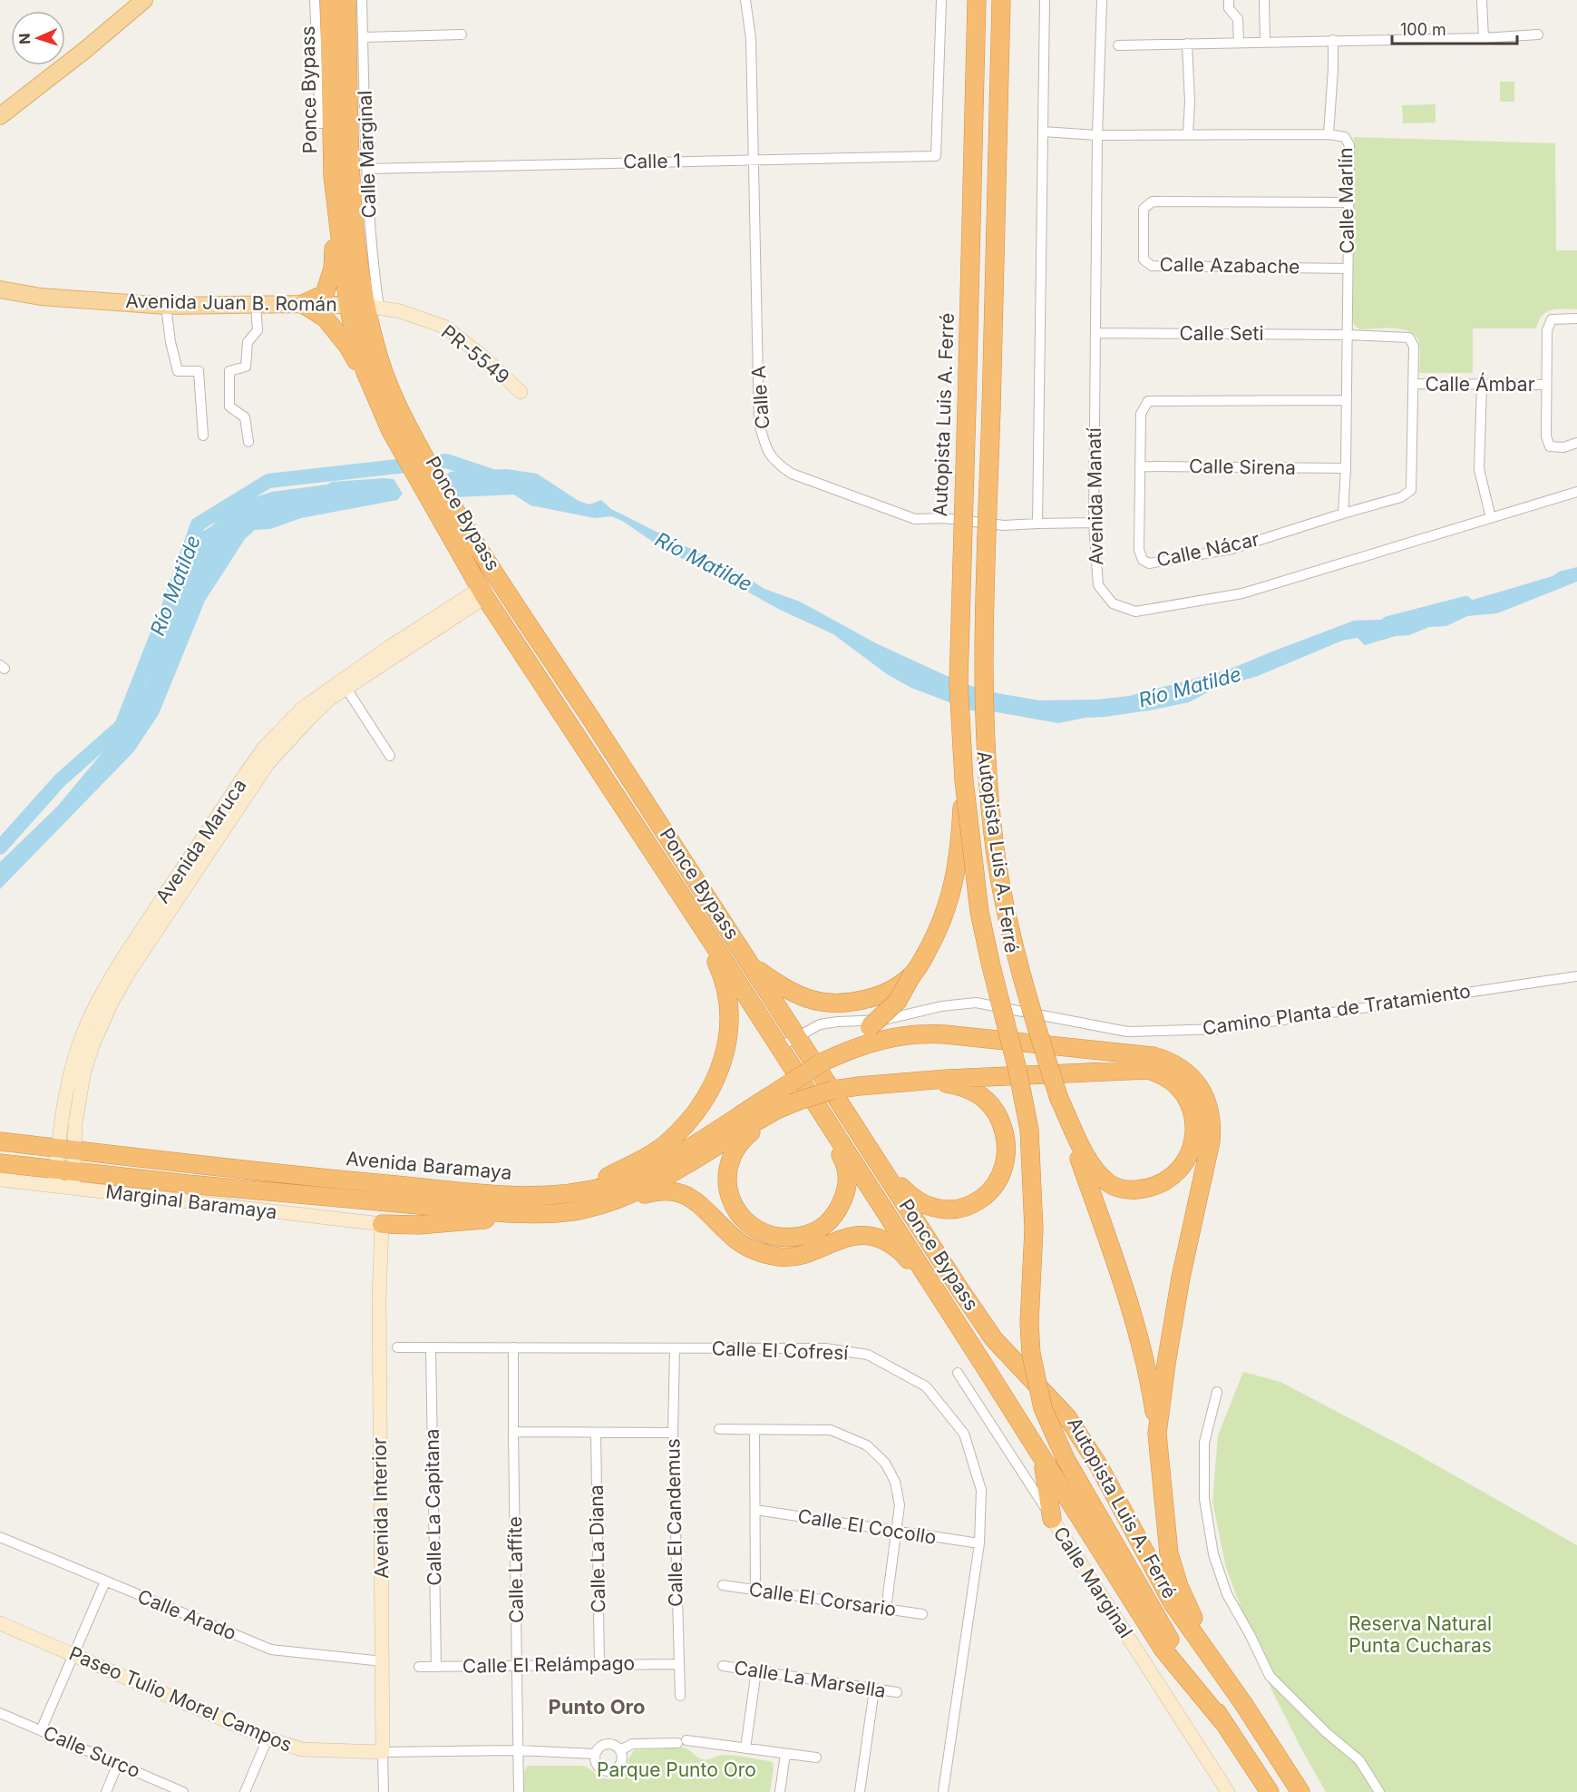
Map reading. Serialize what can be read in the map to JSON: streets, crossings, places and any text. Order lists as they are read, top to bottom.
{
  "streets": {
    "highway": ["Ponce Bypass", "Autopista Luis A. Ferré", "Avenida Baramaya"],
    "main road": ["Avenida Juan B. Román"],
    "street": [
      "Calle Marginal",
      "Calle 1",
      "Calle Marlín",
      "Calle Azabache",
      "Calle Seti",
      "PR-5549",
      "Calle Ámbar",
      "Calle A",
      "Calle Sirena",
      "Avenida Manatí",
      "Calle Nácar",
      "Avenida Maruca",
      "Camino Planta de Tratamiento",
      "Marginal Baramaya",
      "Calle El Cofresí",
      "Calle La Capitana",
      "Avenida Interior",
      "Calle El Candemus",
      "Calle El Cocollo",
      "Calle La Diana",
      "Calle Laffite",
      "Calle El Corsario",
      "Calle Arado",
      "Calle El Relámpago",
      "Calle La Marsella",
      "Paseo Tulio Morel Campos",
      "Calle Surco"
    ]
  },
  "crossings": [
    ["Ponce Bypass", "Calle Marginal"],
    ["Ponce Bypass", "Avenida Juan B. Román"],
    ["Ponce Bypass", "PR-5549"],
    ["Ponce Bypass", "Autopista Luis A. Ferré"],
    ["Ponce Bypass", "Avenida Maruca"],
    ["Ponce Bypass", "Camino Planta de Tratamiento"],
    ["Calle Marginal", "Calle 1"],
    ["Calle Marginal", "Avenida Juan B. Román"],
    ["Calle Marginal", "PR-5549"],
    ["Calle 1", "Calle A"],
    ["Calle Marlín", "Calle Azabache"],
    ["Calle Marlín", "Calle Seti"],
    ["Calle Marlín", "Calle Sirena"],
    ["Calle Marlín", "Avenida Manatí"],
    ["Calle Marlín", "Calle Nácar"],
    ["Avenida Juan B. Román", "PR-5549"],
    ["Calle Seti", "Avenida Manatí"],
    ["Calle Seti", "Calle Nácar"],
    ["Calle Ámbar", "Calle Nácar"],
    ["Calle A", "Avenida Manatí"],
    ["Calle Sirena", "Calle Nácar"],
    ["Avenida Maruca", "Avenida Baramaya"],
    ["Avenida Maruca", "Marginal Baramaya"],
    ["Avenida Baramaya", "Marginal Baramaya"],
    ["Marginal Baramaya", "Avenida Interior"],
    ["Calle El Cofresí", "Calle La Capitana"],
    ["Calle El Cofresí", "Calle El Candemus"],
    ["Calle El Cofresí", "Calle El Cocollo"],
    ["Calle El Cofresí", "Calle Laffite"],
    ["Calle La Capitana", "Calle El Relámpago"],
    ["Avenida Interior", "Calle Arado"],
    ["Avenida Interior", "Paseo Tulio Morel Campos"],
    ["Calle El Candemus", "Calle El Relámpago"],
    ["Calle La Diana", "Calle El Relámpago"],
    ["Calle Laffite", "Calle El Relámpago"],
    ["Calle Laffite", "Paseo Tulio Morel Campos"]
  ],
  "districts": ["Punto Oro"],
  "water": ["Río Matilde"],
  "parks": ["Reserva Natural Punta Cucharas", "Parque Punto Oro"],
  "scale_bar": "100 m",
  "north": "left"
}
